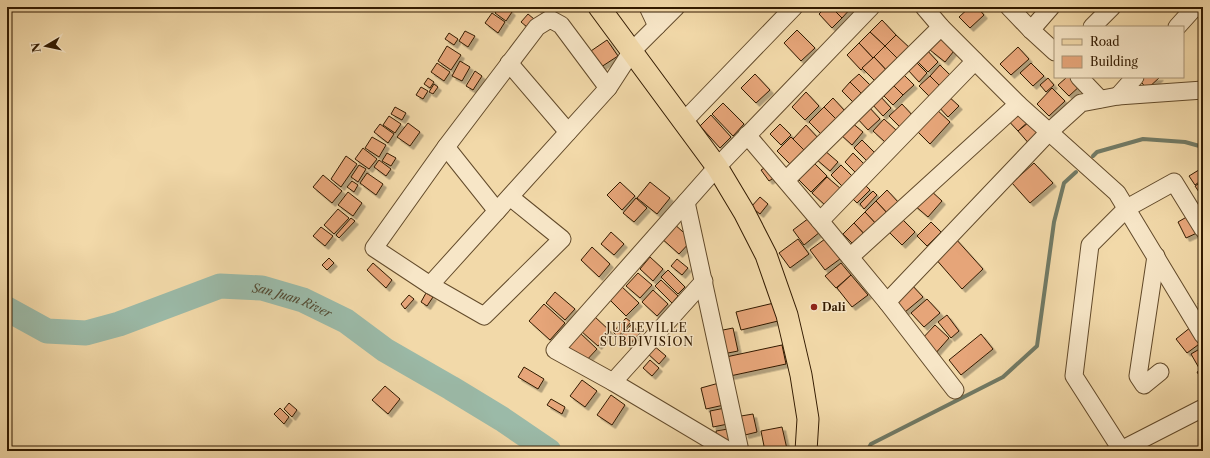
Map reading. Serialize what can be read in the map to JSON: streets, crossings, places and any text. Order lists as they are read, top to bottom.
{
  "districts": ["JULIEVILLE SUBDIVISION"],
  "water": ["San Juan River"],
  "places": ["Dali"],
  "legend": ["Road", "Building"],
  "north": "left"
}
